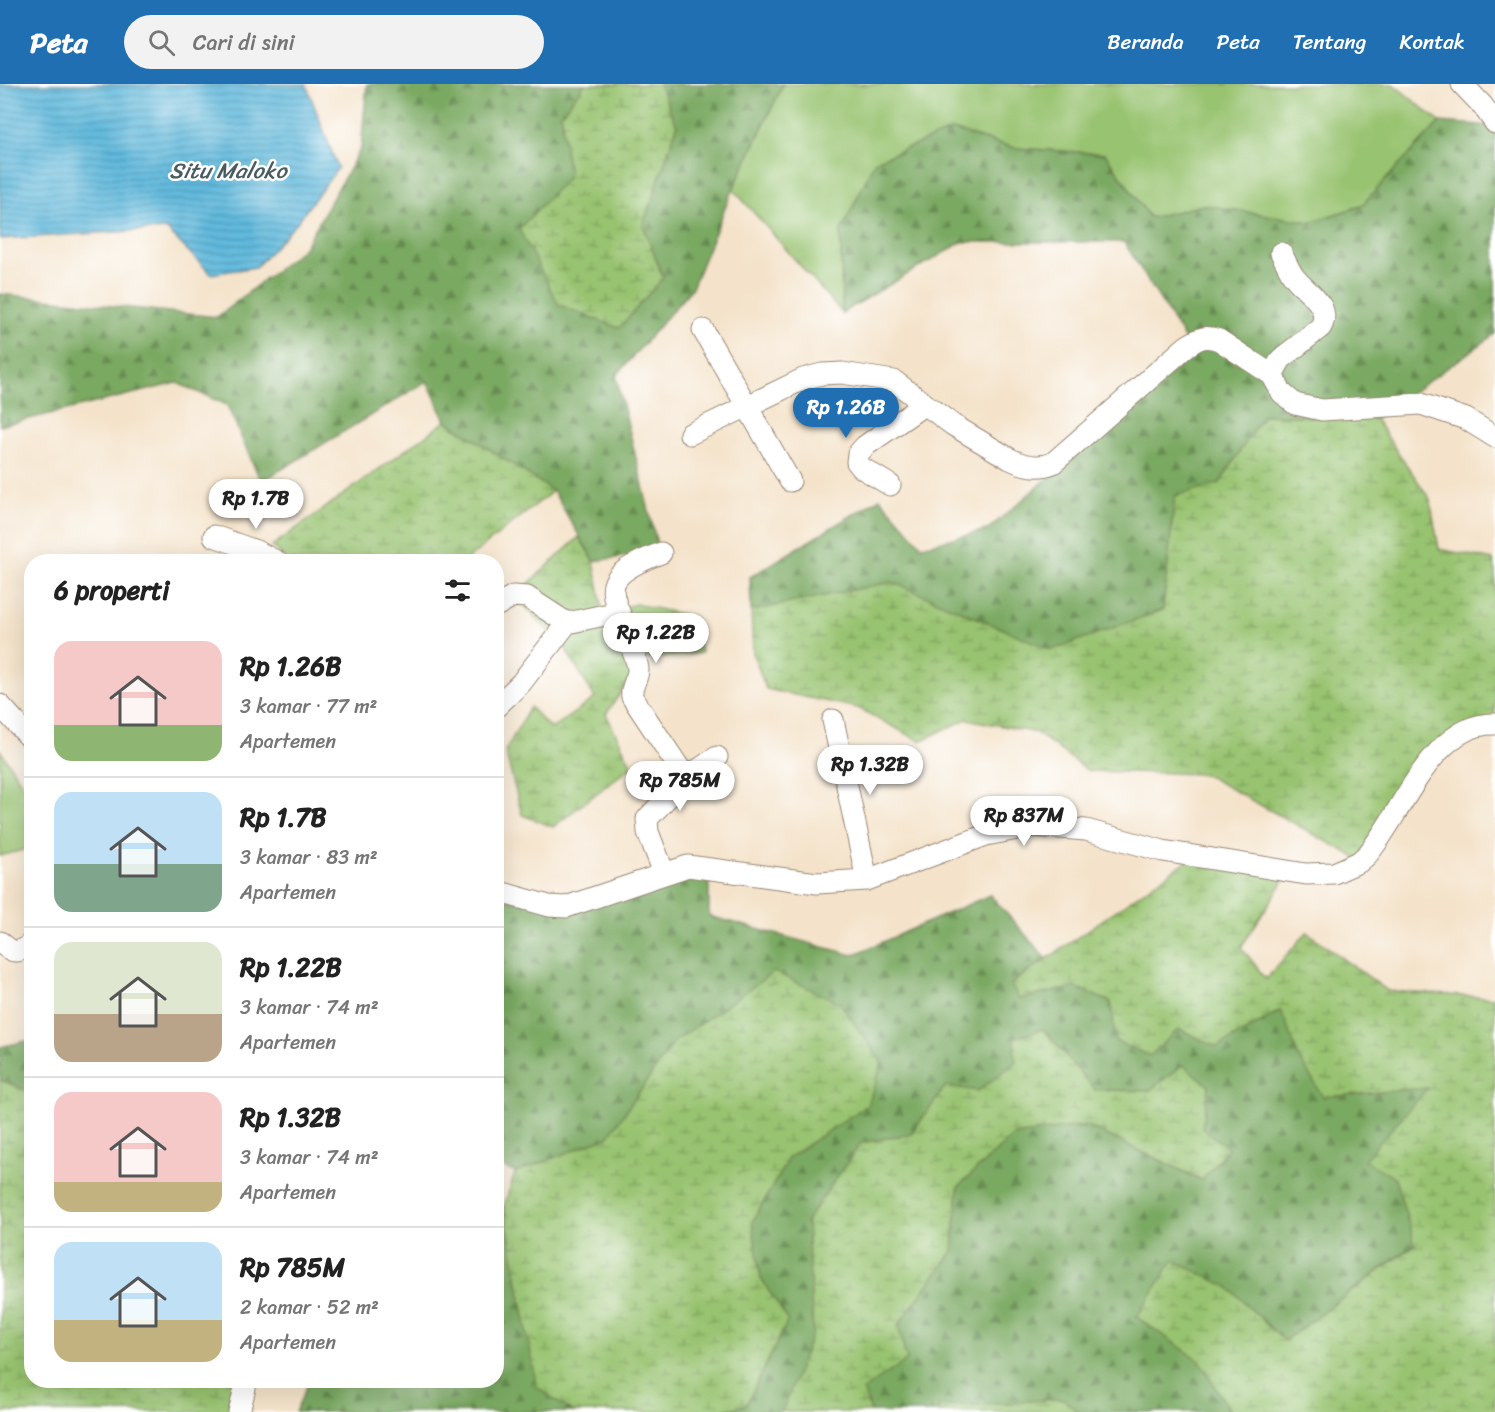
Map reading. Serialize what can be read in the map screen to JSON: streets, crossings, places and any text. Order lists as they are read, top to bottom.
{
  "water": ["Situ Maloko"],
  "page": {
    "header": "Peta",
    "search": "Cari di sini",
    "nav": [
      "Beranda",
      "Peta",
      "Tentang",
      "Kontak"
    ],
    "price": [
      "Rp 1.26B",
      "Rp 1.7B",
      "Rp 1.22B",
      "Rp 1.32B",
      "Rp 785M",
      "Rp 837M"
    ],
    "heading": "6 properti",
    "list": [
      {
        "name": "Rp 1.26B",
        "note": "3 kamar · 77 m² · Apartemen"
      },
      {
        "name": "Rp 1.7B",
        "note": "3 kamar · 83 m² · Apartemen"
      },
      {
        "name": "Rp 1.22B",
        "note": "3 kamar · 74 m² · Apartemen"
      },
      {
        "name": "Rp 1.32B",
        "note": "3 kamar · 74 m² · Apartemen"
      },
      {
        "name": "Rp 785M",
        "note": "2 kamar · 52 m² · Apartemen"
      }
    ]
  }
}
